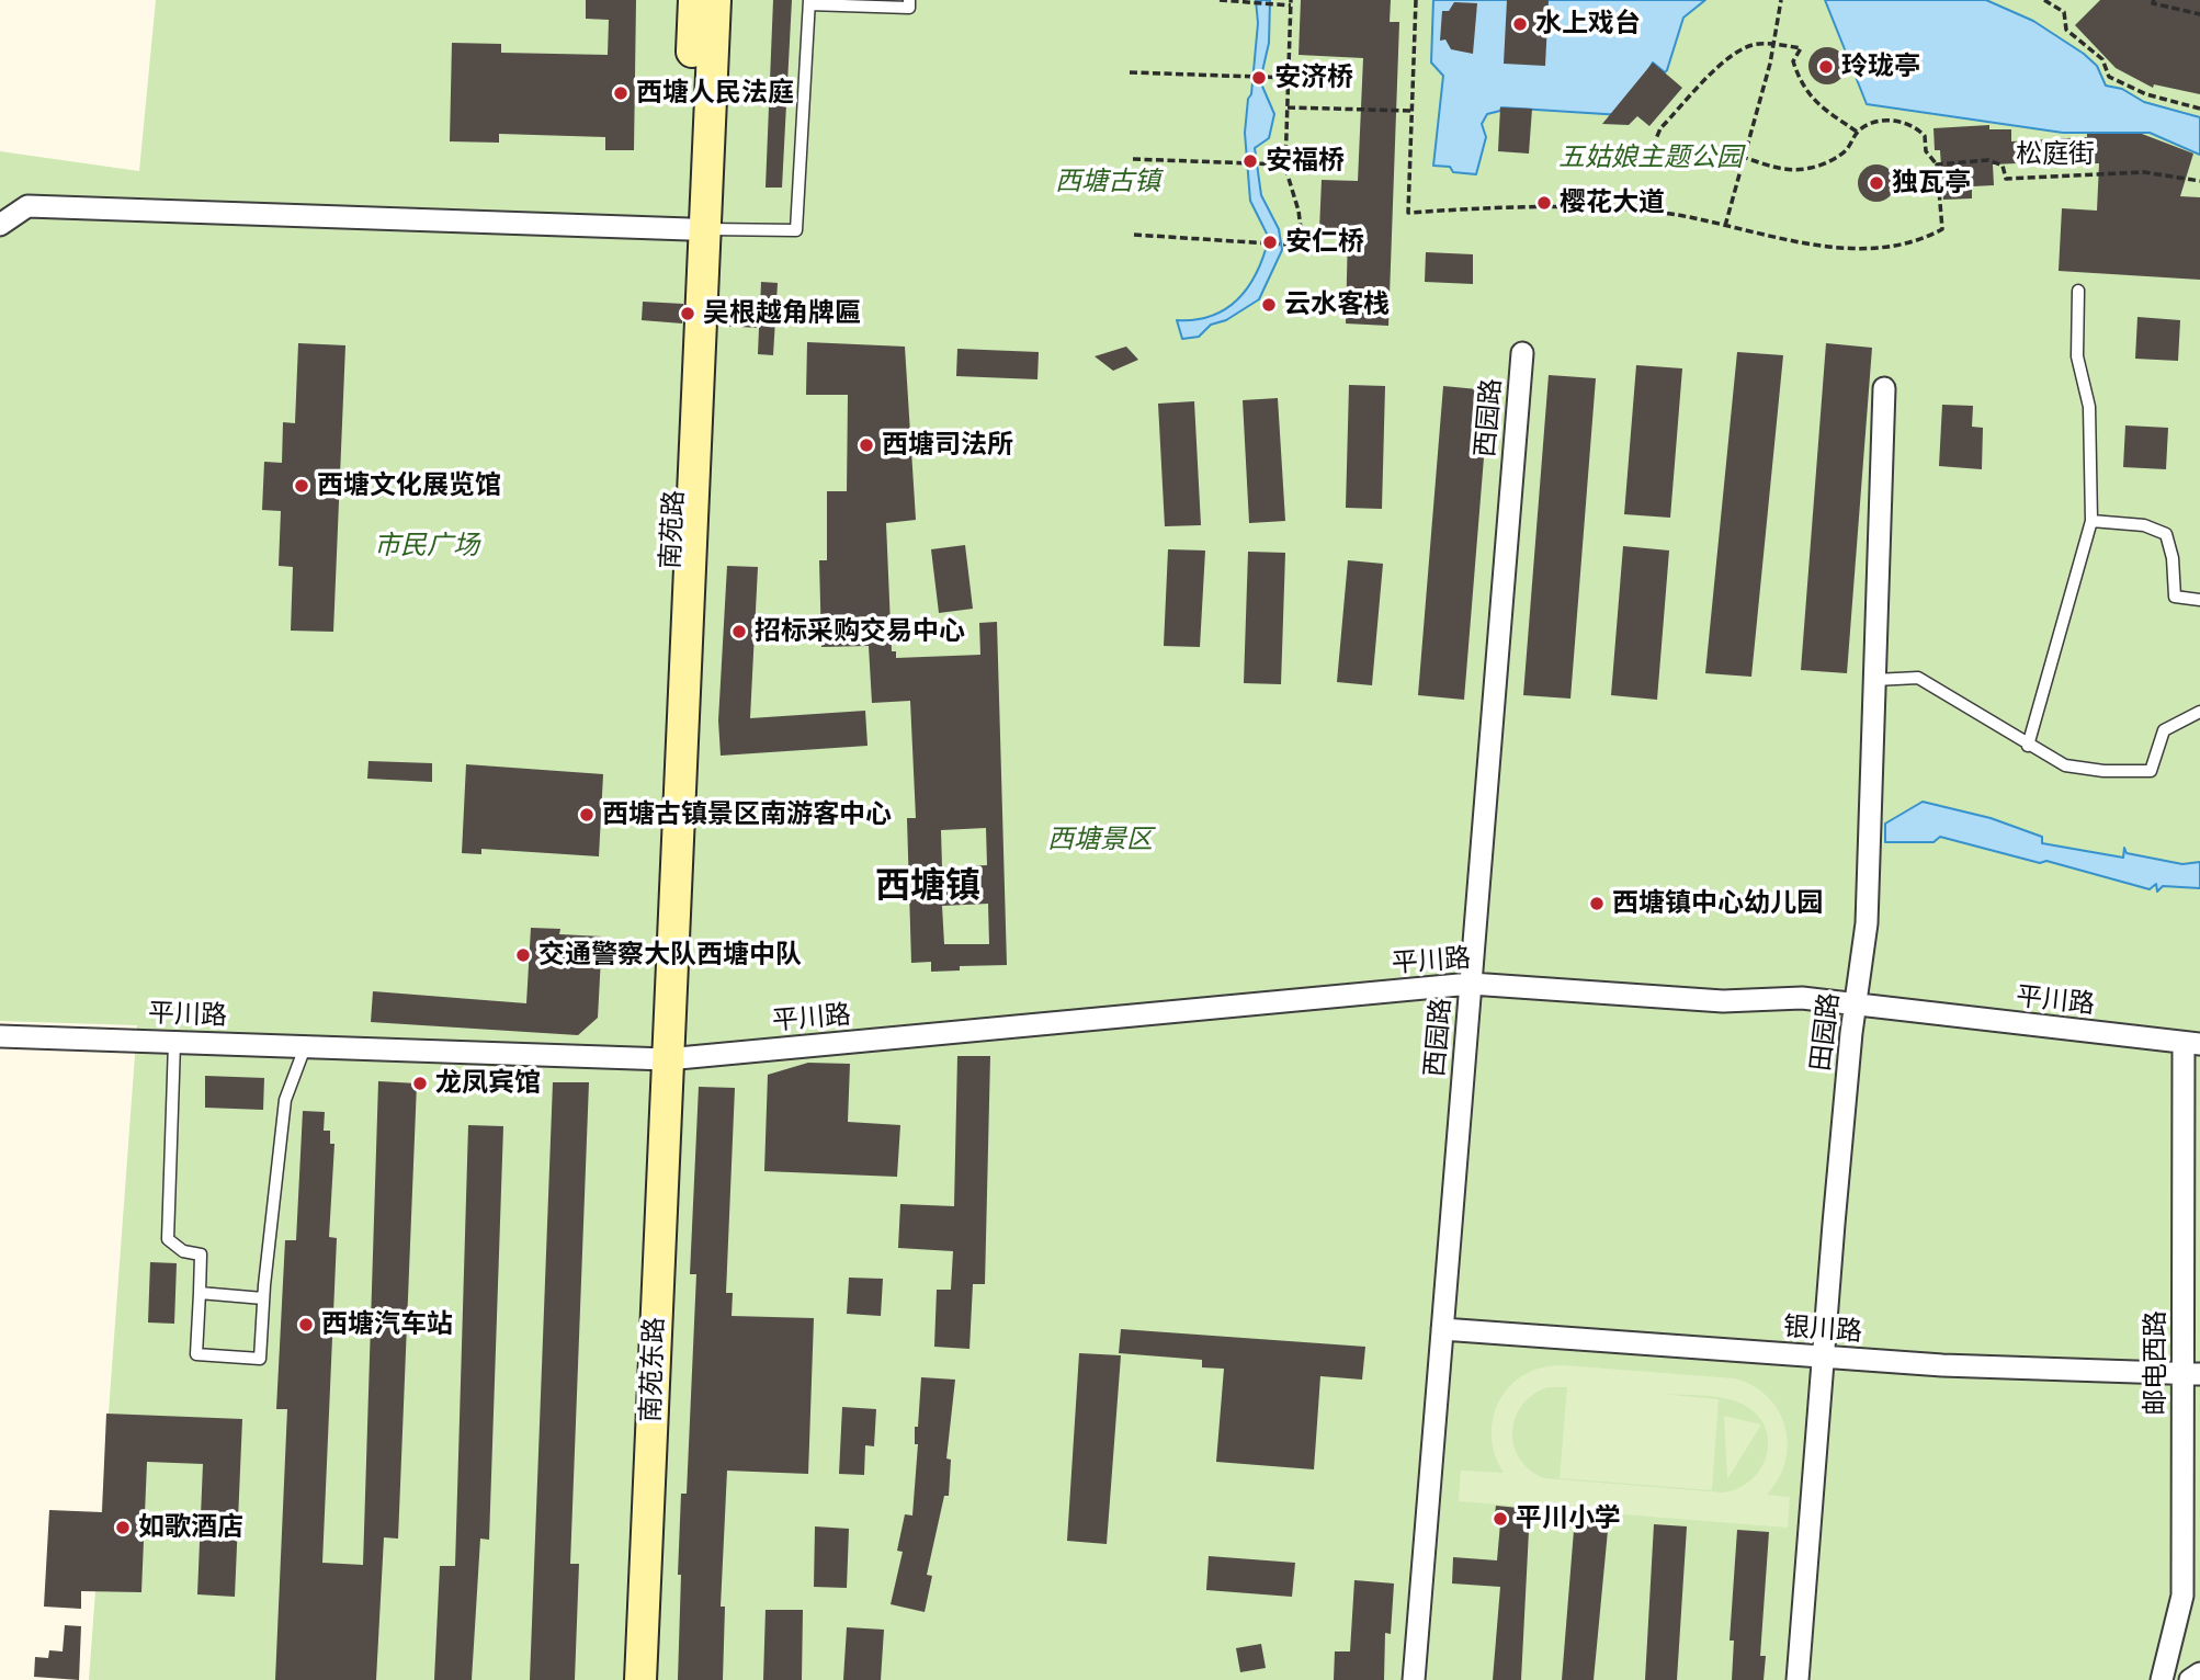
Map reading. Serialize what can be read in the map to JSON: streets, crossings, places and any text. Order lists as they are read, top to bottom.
{
  "streets": {
    "main road": ["南苑路", "南苑东路"],
    "street": [
      "西园路",
      "平川路",
      "田园路",
      "银川路",
      "邮电西路"
    ],
    "path": ["松庭街"]
  },
  "crossings": [
    ["西园路", "平川路"],
    ["西园路", "银川路"],
    ["南苑路", "平川路"],
    ["南苑路", "南苑东路"],
    ["平川路", "田园路"],
    ["平川路", "邮电西路"],
    ["平川路", "南苑东路"],
    ["田园路", "银川路"],
    ["银川路", "邮电西路"]
  ],
  "districts": ["西塘镇"],
  "parks": [
    "五姑娘主题公园",
    "西塘古镇",
    "市民广场",
    "西塘景区"
  ],
  "places": [
    "水上戏台",
    "玲珑亭",
    "安济桥",
    "西塘人民法庭",
    "安福桥",
    "独瓦亭",
    "樱花大道",
    "安仁桥",
    "云水客栈",
    "吴根越角牌匾",
    "西塘司法所",
    "西塘文化展览馆",
    "招标采购交易中心",
    "西塘古镇景区南游客中心",
    "西塘镇中心幼儿园",
    "交通警察大队西塘中队",
    "龙凤宾馆",
    "西塘汽车站",
    "平川小学",
    "如歌酒店"
  ]
}
